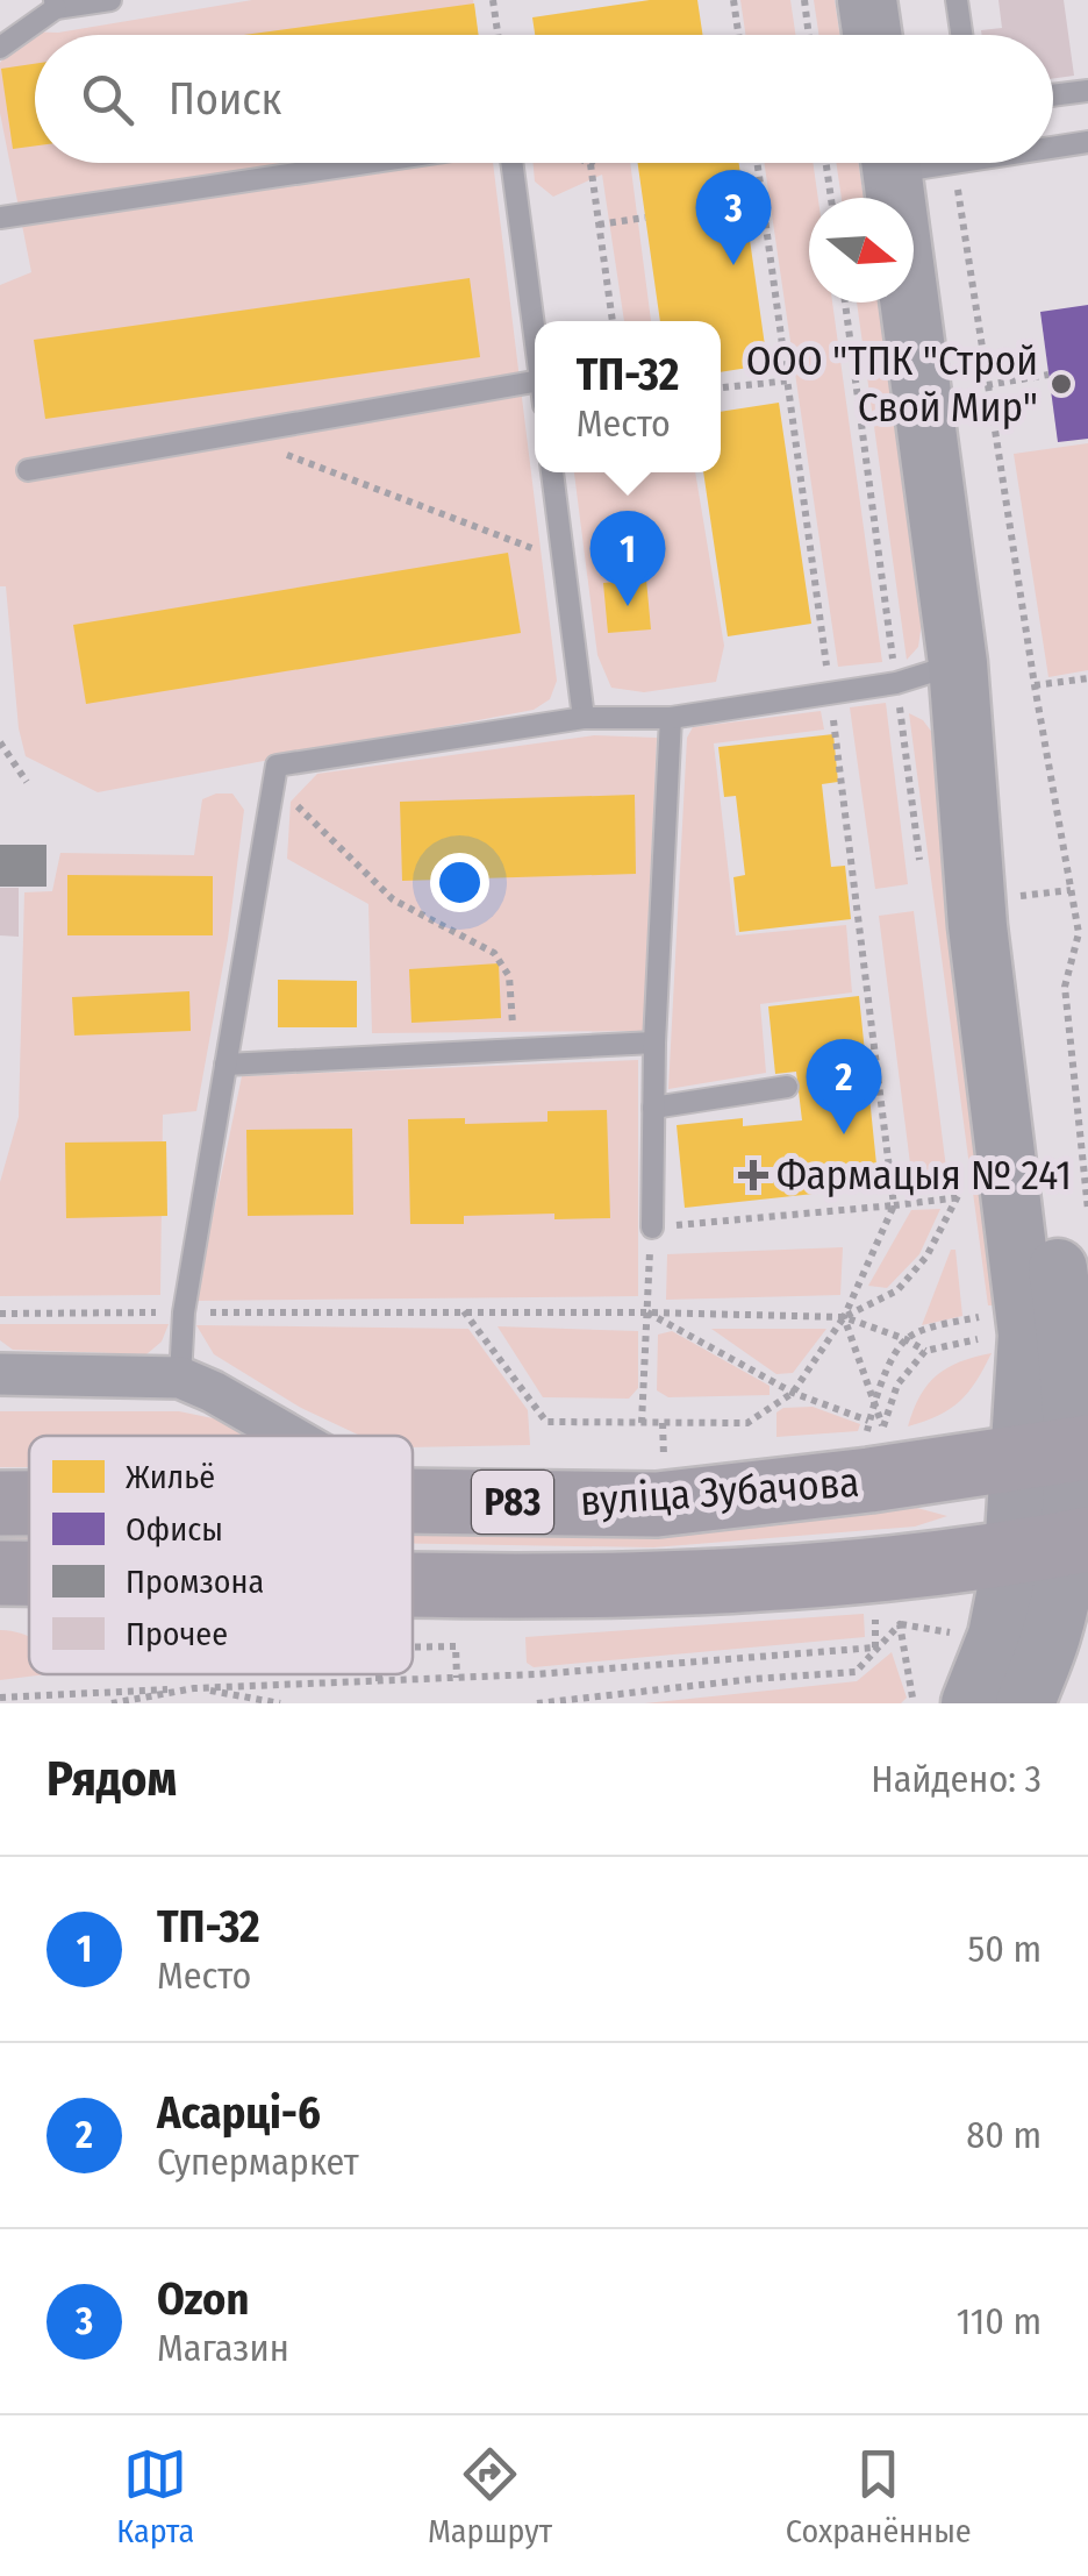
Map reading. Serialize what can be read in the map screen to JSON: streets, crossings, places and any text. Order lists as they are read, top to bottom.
{
  "streets": {
    "highway": ["вуліца Зубачова", "Р83"]
  },
  "places": {
    "other": ["ООО \"ТПК \"Строй Свой Мир\""],
    "health": ["Фармацыя № 241"]
  },
  "legend": [
    "Жильё",
    "Офисы",
    "Промзона",
    "Прочее"
  ],
  "north": "right",
  "page": {
    "search": "Поиск",
    "pins": ["3", "1", "2"],
    "popup": ["ТП-32", "Место"],
    "heading": ["Рядом", "Найдено: 3"],
    "list": [
      {
        "mark": "1",
        "name": "ТП-32",
        "note": "Место",
        "value": "50 m"
      },
      {
        "mark": "2",
        "name": "Асарці-6",
        "note": "Супермаркет",
        "value": "80 m"
      },
      {
        "mark": "3",
        "name": "Ozon",
        "note": "Магазин",
        "value": "110 m"
      }
    ],
    "nav": ["Карта", "Маршрут", "Сохранённые"]
  }
}
